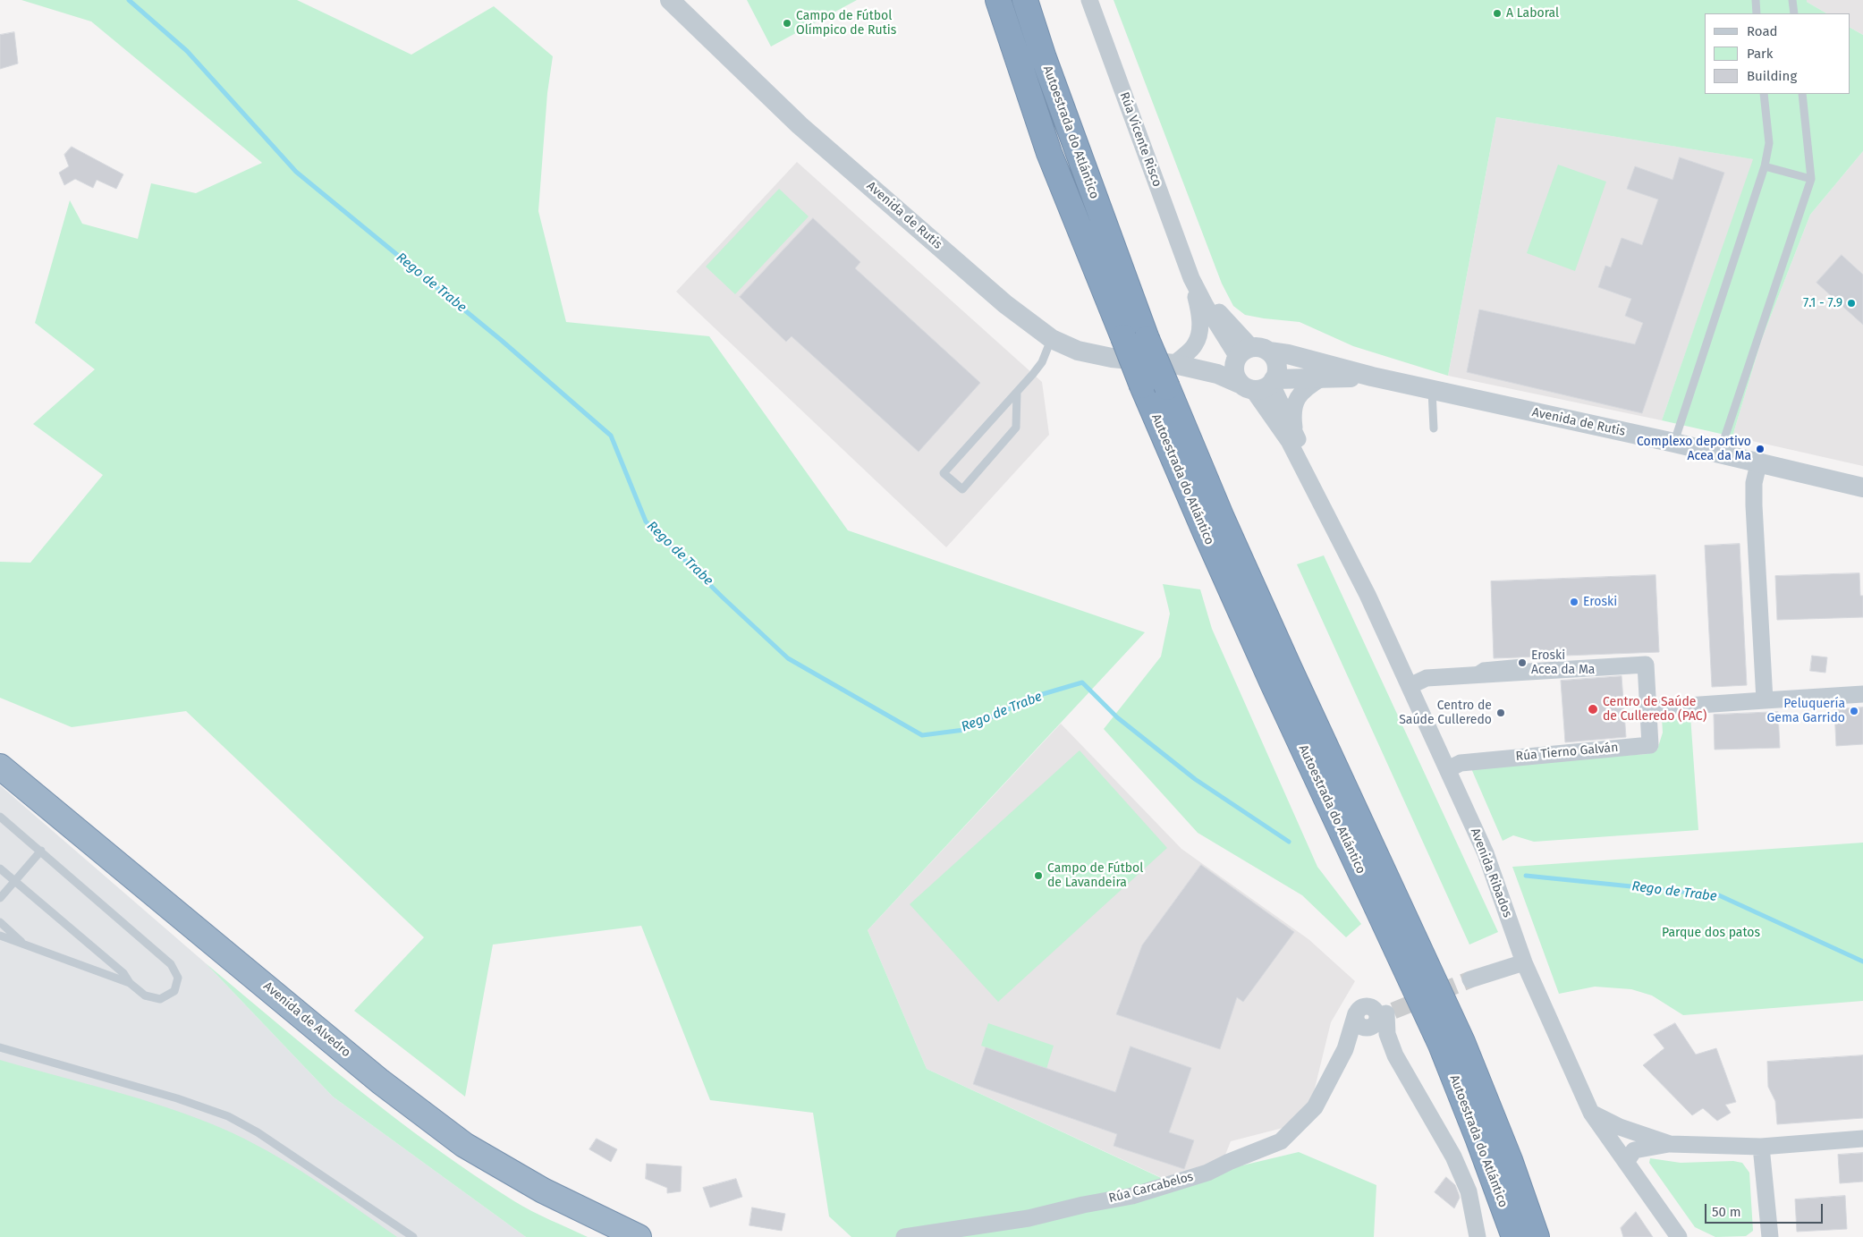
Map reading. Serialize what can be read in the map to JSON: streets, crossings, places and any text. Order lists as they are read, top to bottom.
{
  "streets": {
    "highway": ["Autoestrada do Atlántico", "Avenida de Alvedro"],
    "street": [
      "Rúa Vicente Risco",
      "Avenida de Rutis",
      "Rúa Tierno Galván",
      "Avenida Ribados",
      "Rúa Carcabelos"
    ]
  },
  "crossings": [
    ["Rúa Vicente Risco", "Avenida de Rutis"],
    ["Avenida de Rutis", "Avenida Ribados"],
    ["Rúa Tierno Galván", "Avenida Ribados"]
  ],
  "water": ["Rego de Trabe"],
  "parks": ["Parque dos patos"],
  "places": [
    "A Laboral",
    "Campo de Fútbol Olímpico de Rutis",
    "7.1 - 7.9",
    "Complexo deportivo Acea da Ma",
    "Eroski",
    "Eroski Acea da Ma",
    "Centro de Saúde de Culleredo (PAC)",
    "Peluquería Gema Garrido",
    "Centro de Saúde Culleredo",
    "Campo de Fútbol de Lavandeira"
  ],
  "legend": ["Road", "Park", "Building"],
  "scale_bar": "50 m"
}
